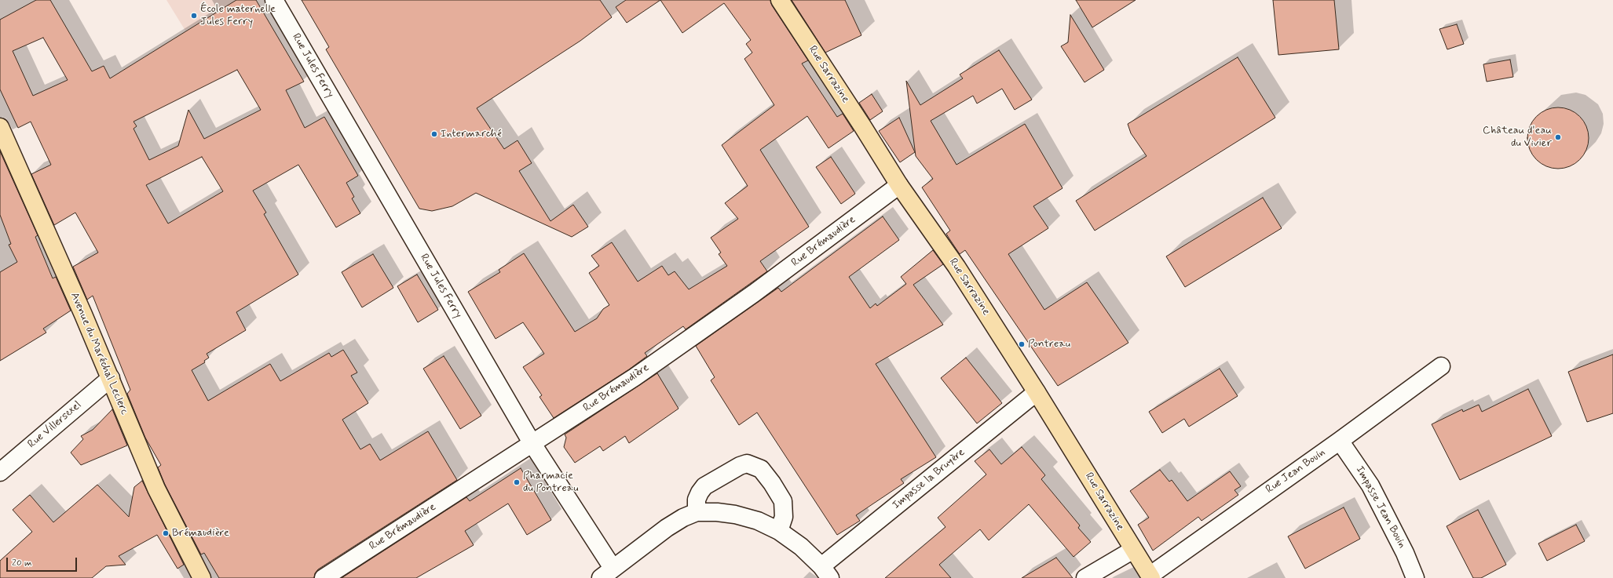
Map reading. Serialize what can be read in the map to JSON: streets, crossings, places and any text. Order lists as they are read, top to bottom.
{
  "streets": {
    "main road": ["Rue Sarrazine", "Avenue du Maréchal Leclerc"],
    "street": [
      "Rue Jules Ferry",
      "Rue Brémaudière",
      "Rue Villersexel",
      "Rue Jean Bouin",
      "Impasse la Bruyère",
      "Impasse Jean Bouin"
    ]
  },
  "crossings": [
    ["Rue Jules Ferry", "Rue Brémaudière"],
    ["Rue Sarrazine", "Rue Brémaudière"],
    ["Rue Sarrazine", "Rue Jean Bouin"],
    ["Rue Sarrazine", "Impasse la Bruyère"],
    ["Avenue du Maréchal Leclerc", "Rue Villersexel"],
    ["Rue Jean Bouin", "Impasse Jean Bouin"]
  ],
  "places": [
    "École maternelle Jules Ferry",
    "Intermarché",
    "Château d'eau du Vivier",
    "Pontreau",
    "Pharmacie du Pontreau",
    "Brémaudière"
  ],
  "scale_bar": "20 m"
}
